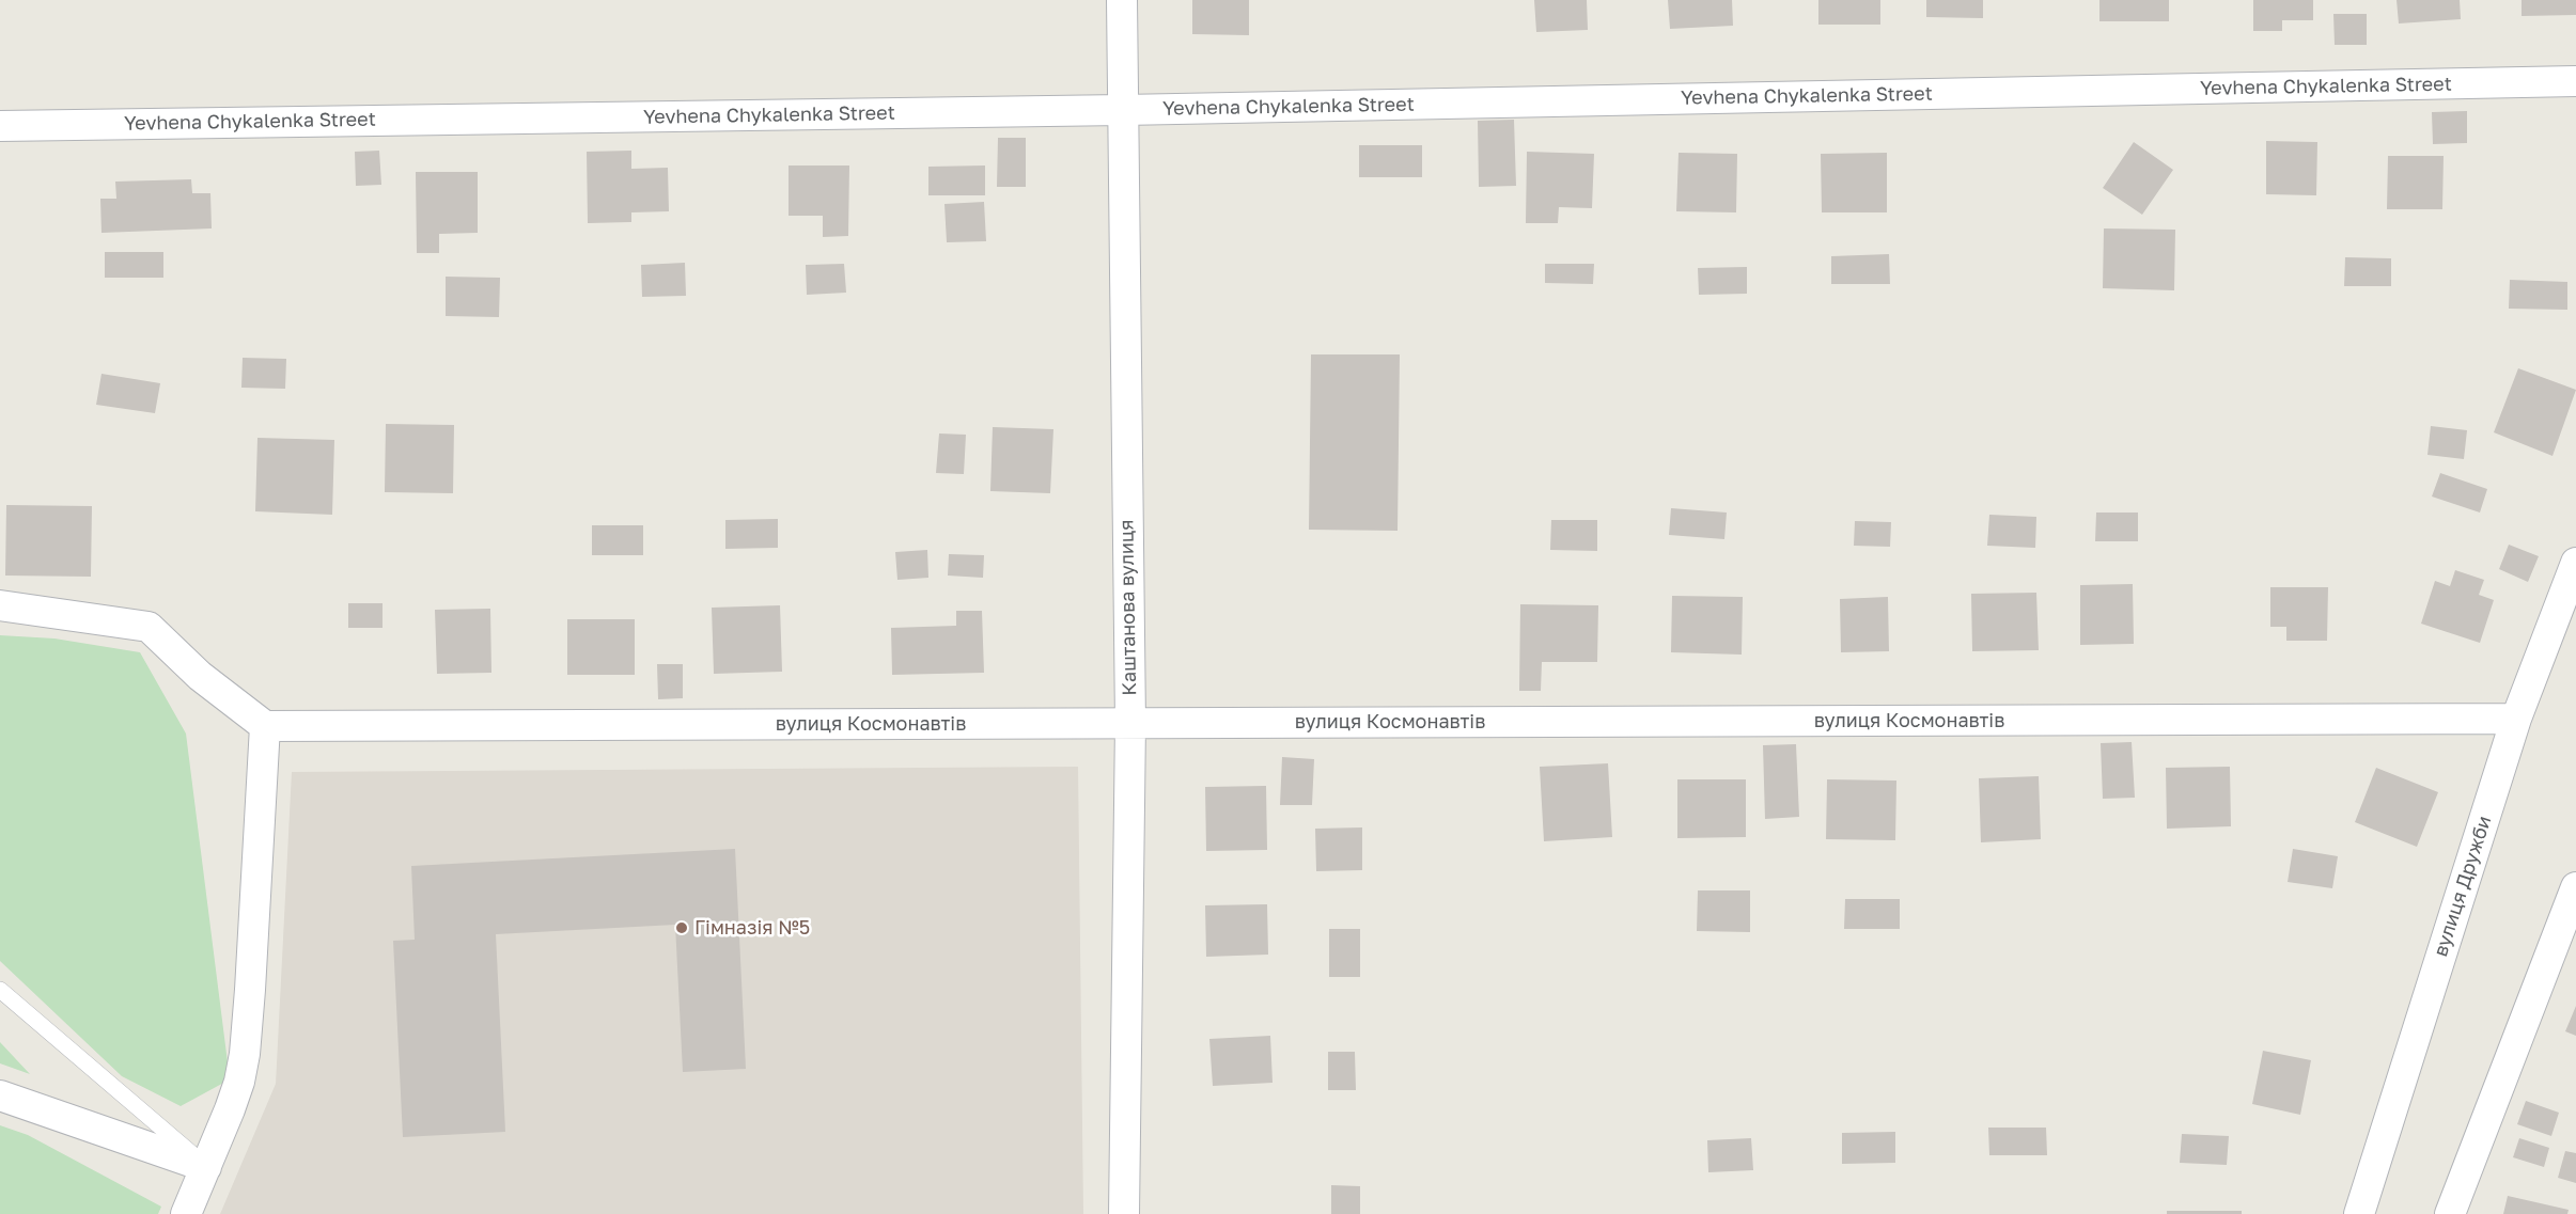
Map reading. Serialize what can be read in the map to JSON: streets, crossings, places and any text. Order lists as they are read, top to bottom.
{
  "streets": {
    "street": [
      "Yevhena Chykalenka Street",
      "Каштанова вулиця",
      "вулиця Космонавтів",
      "вулиця Дружби"
    ]
  },
  "crossings": [
    ["Yevhena Chykalenka Street", "Каштанова вулиця"],
    ["Каштанова вулиця", "вулиця Космонавтів"],
    ["вулиця Космонавтів", "вулиця Дружби"]
  ],
  "places": ["Гімназія №5"]
}
